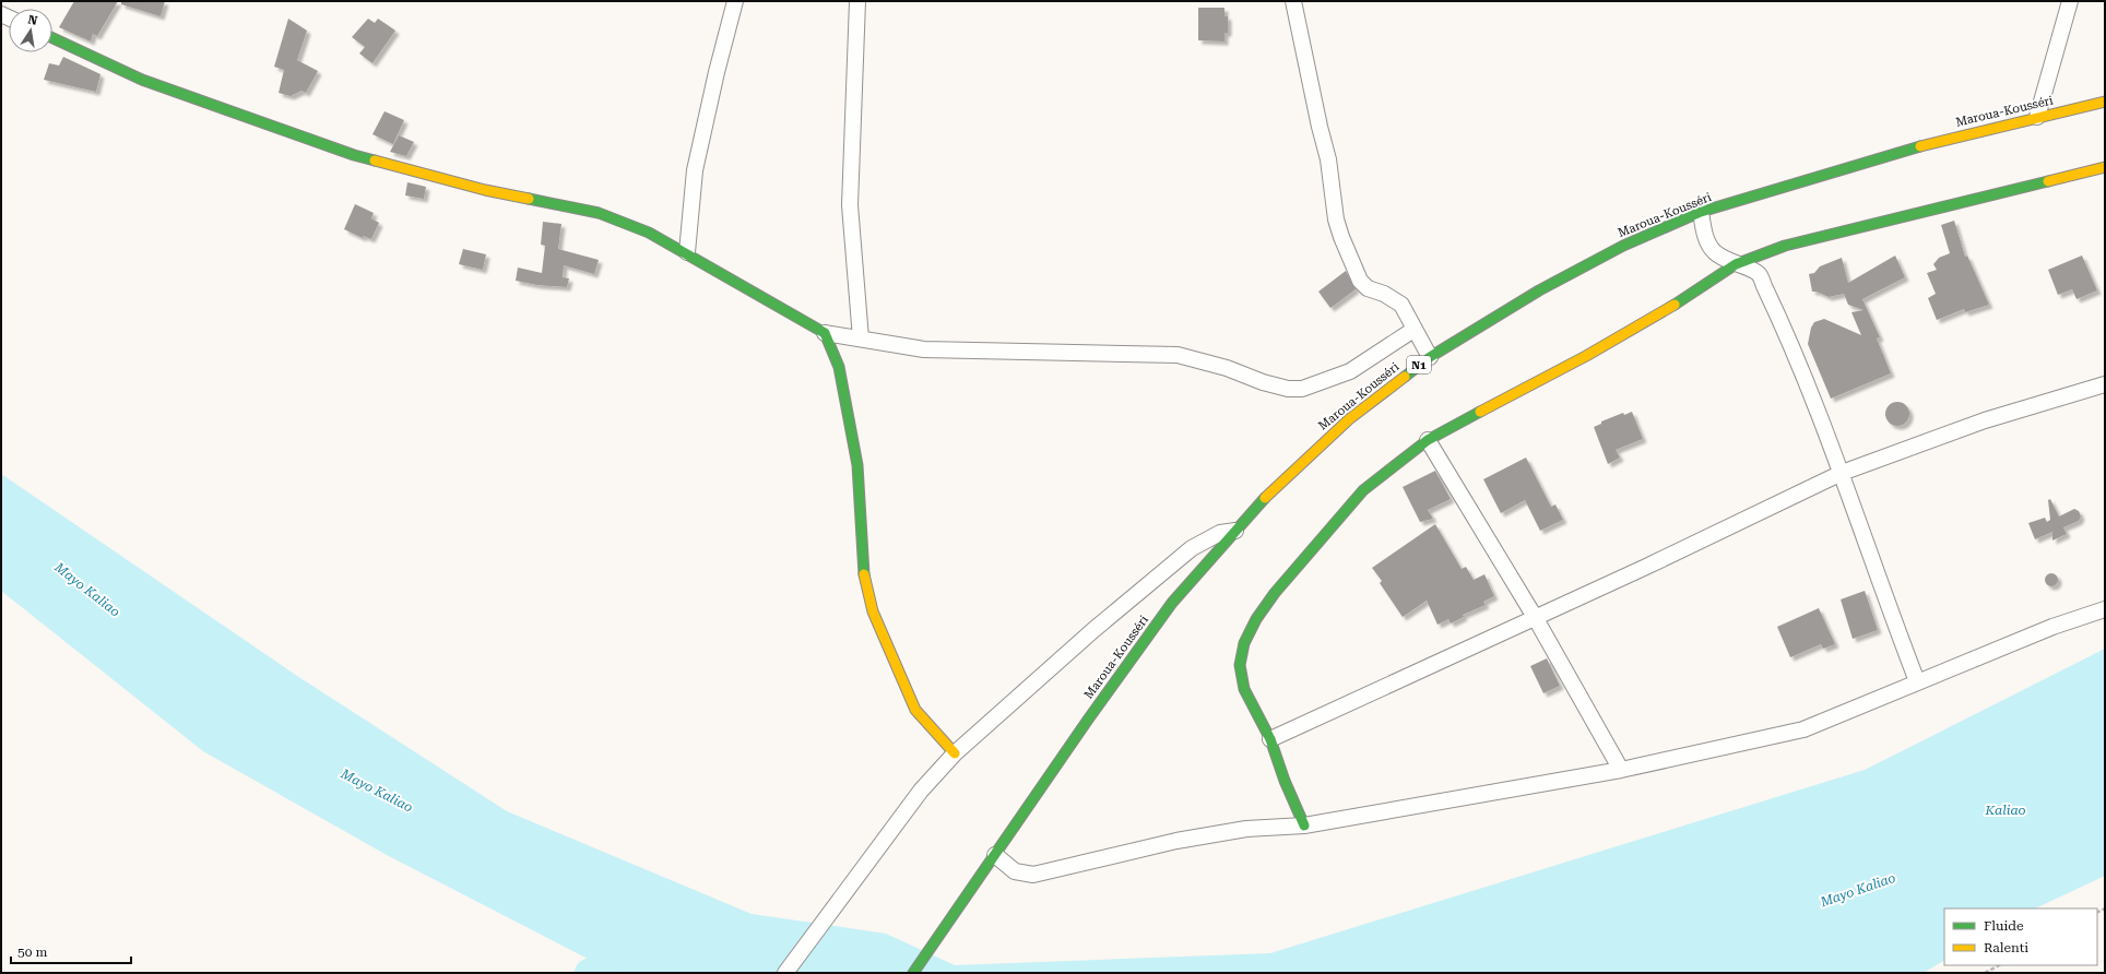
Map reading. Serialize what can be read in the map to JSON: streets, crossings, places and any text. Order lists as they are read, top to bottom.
{
  "streets": {
    "main road": ["Maroua-Kousséri", "N1"]
  },
  "water": ["Mayo Kaliao", "Kaliao"],
  "legend": ["Fluide", "Ralenti"],
  "scale_bar": "50 m",
  "north": "top"
}
